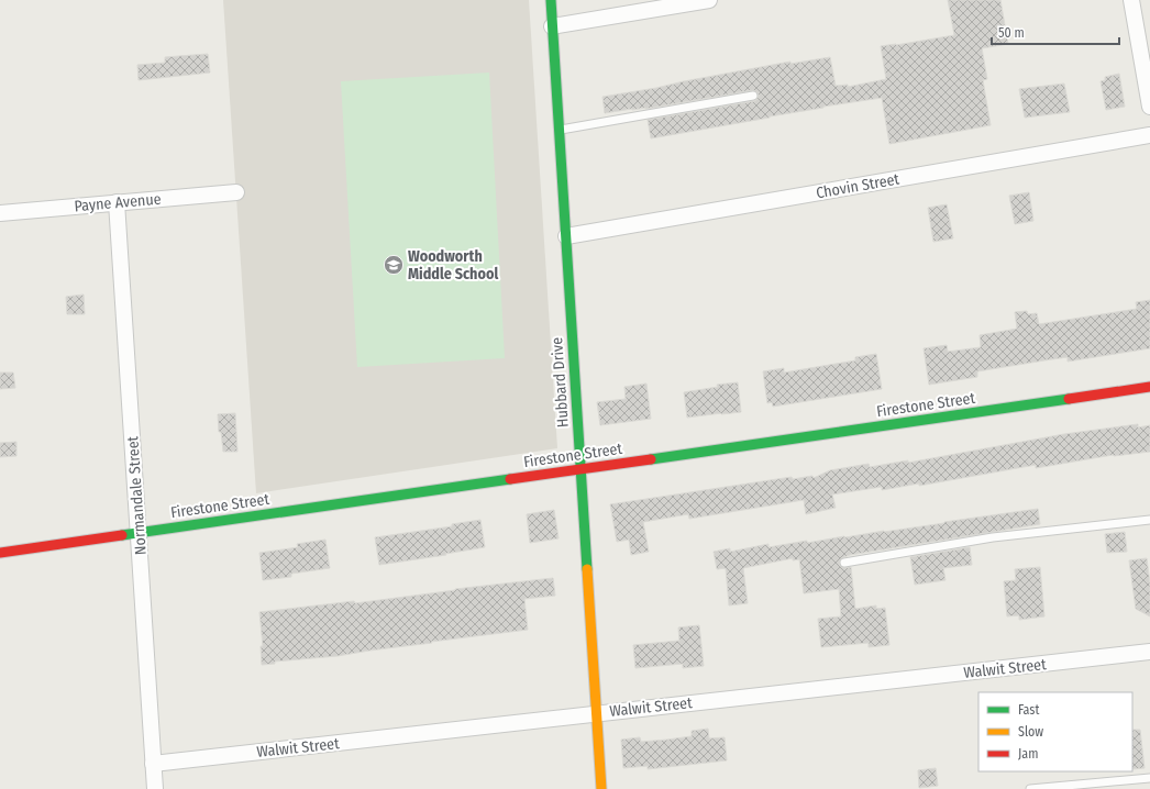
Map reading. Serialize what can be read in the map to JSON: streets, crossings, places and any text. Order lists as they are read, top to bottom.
{
  "streets": {
    "street": [
      "Chovin Street",
      "Payne Avenue",
      "Hubbard Drive",
      "Firestone Street",
      "Normandale Street",
      "Walwit Street"
    ]
  },
  "crossings": [
    ["Chovin Street", "Hubbard Drive"],
    ["Payne Avenue", "Normandale Street"],
    ["Hubbard Drive", "Firestone Street"],
    ["Hubbard Drive", "Walwit Street"],
    ["Firestone Street", "Normandale Street"],
    ["Normandale Street", "Walwit Street"]
  ],
  "places": {
    "school or university": ["Woodworth Middle School"]
  },
  "legend": ["Fast", "Slow", "Jam"],
  "scale_bar": "50 m"
}
